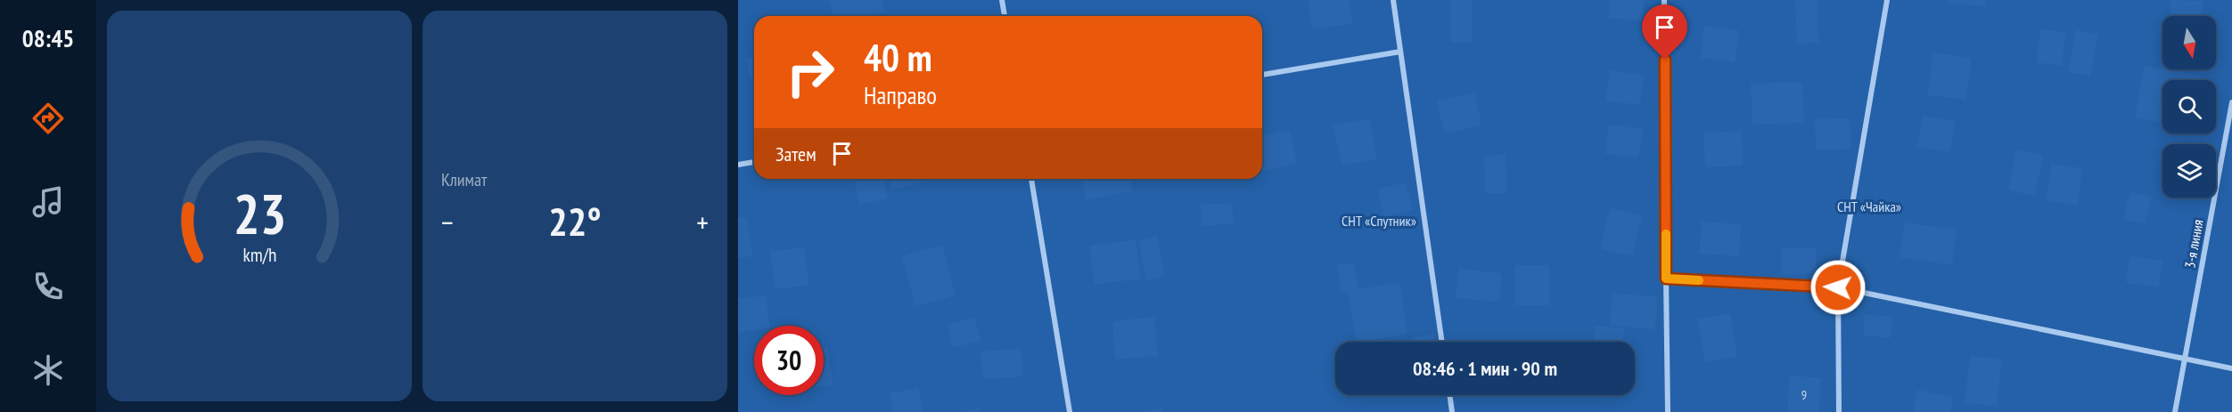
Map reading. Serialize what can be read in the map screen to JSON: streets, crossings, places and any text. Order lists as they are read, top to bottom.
{
  "streets": {
    "street": ["3-я линия"]
  },
  "parks": ["СНТ «Чайка»", "СНТ «Спутник»"],
  "house_numbers": ["9"],
  "north": "bottom",
  "page": {
    "tabs": "08:45",
    "tile": "Климат",
    "turn": ["40 m", "Направо"],
    "then": "Затем",
    "heat": ["−", "22°", "+"],
    "limit": "30",
    "trip": "08:46 · 1 мин · 90 m",
    "gauge": ["23", "km/h"]
  }
}
